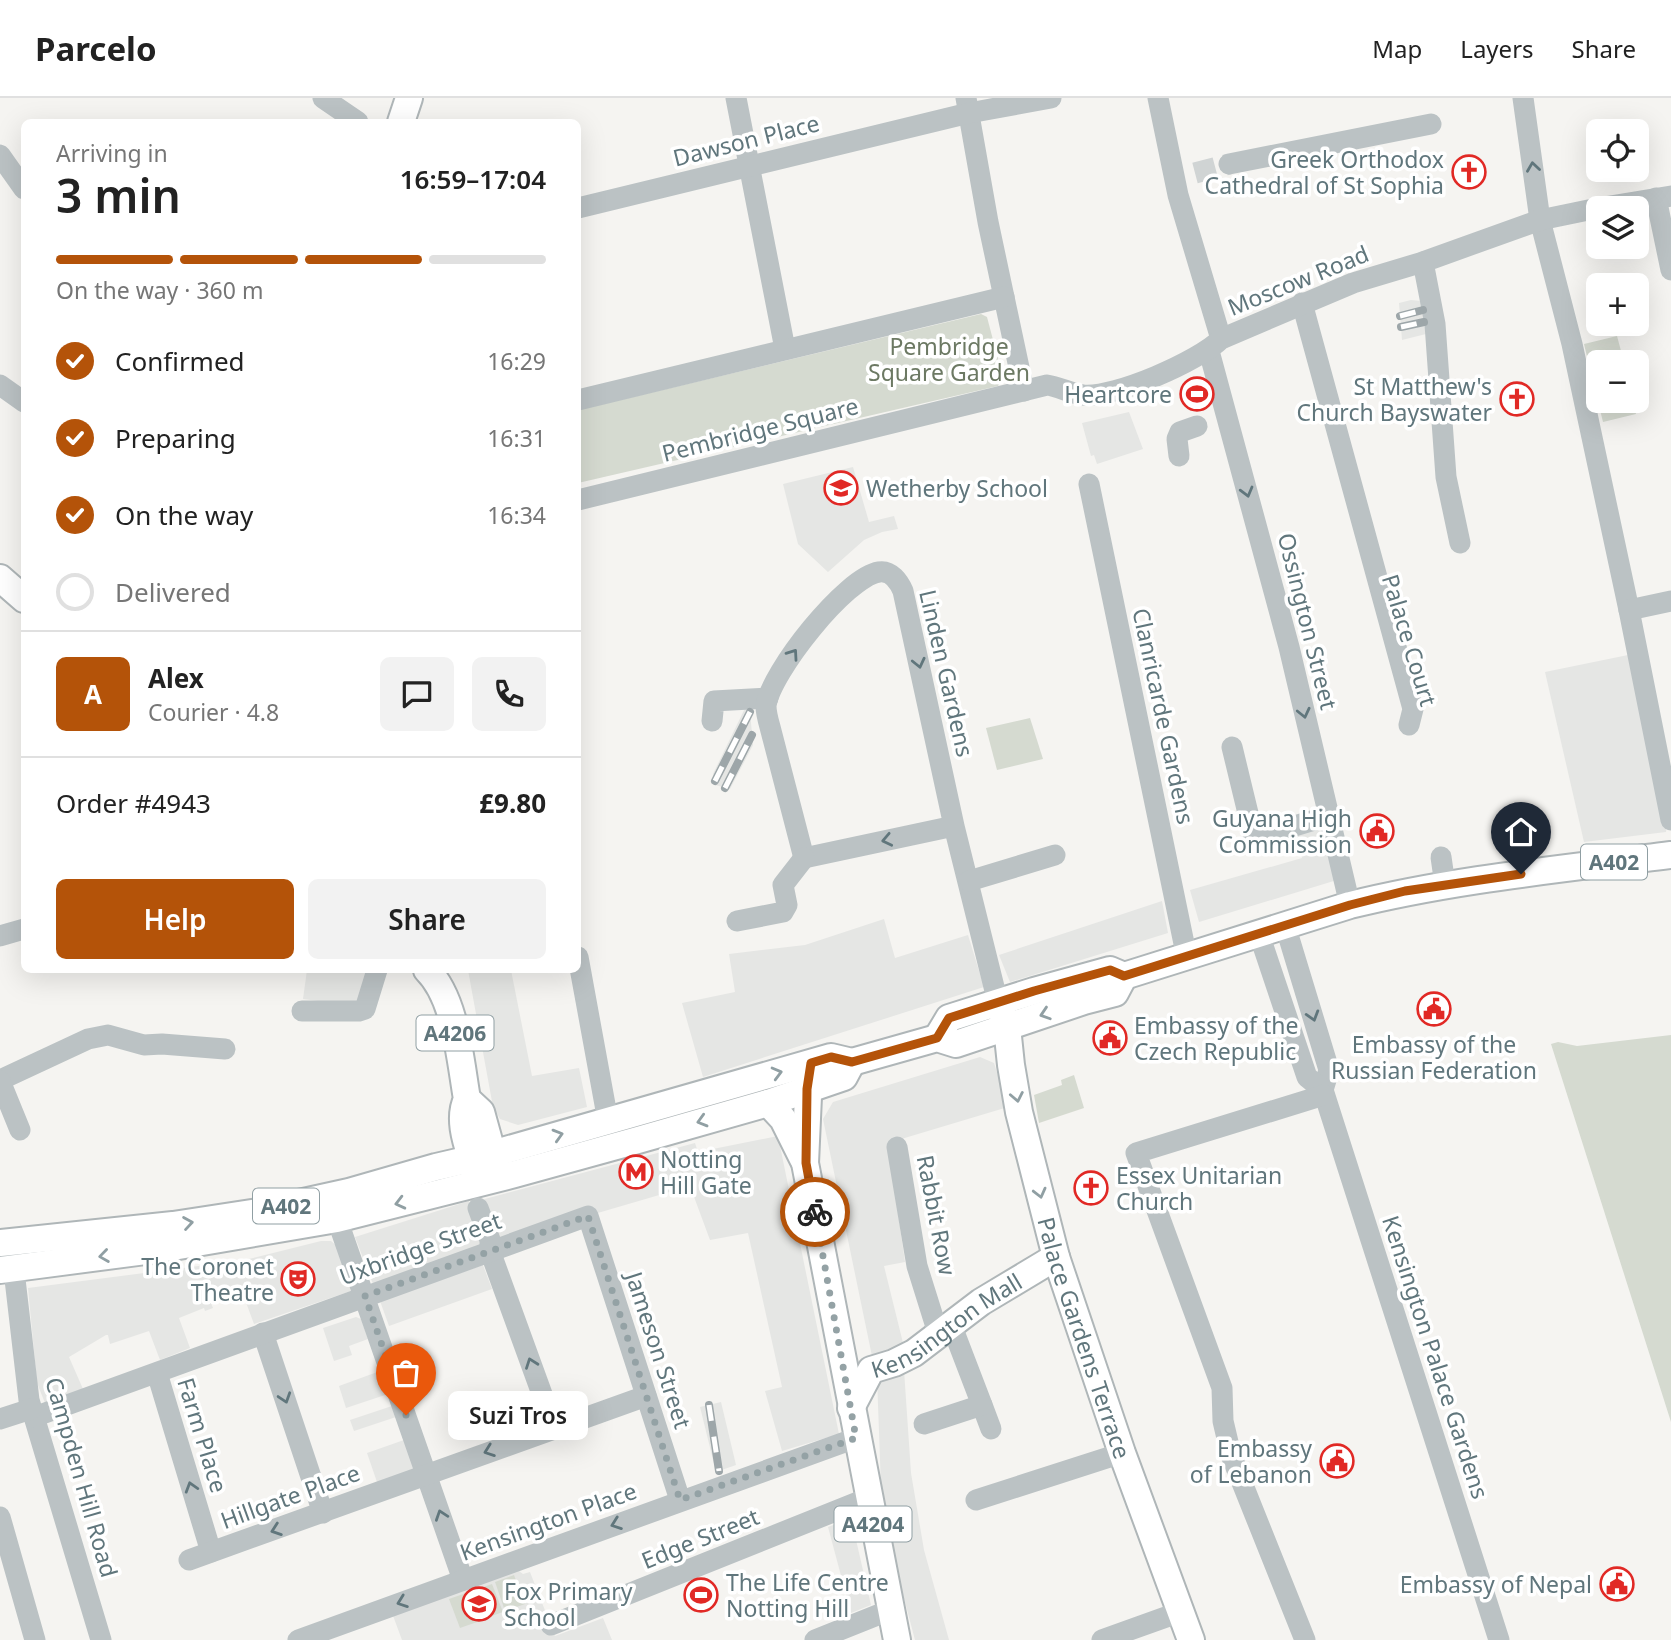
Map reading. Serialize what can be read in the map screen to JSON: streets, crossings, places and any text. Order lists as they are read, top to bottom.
{
  "streets": {
    "main road": [
      "A402",
      "A4206",
      "Kensington Mall",
      "Palace Gardens Terrace",
      "A4204"
    ],
    "street": [
      "Dawson Place",
      "Moscow Road",
      "Pembridge Square",
      "Ossington Street",
      "Palace Court",
      "Linden Gardens",
      "Clanricarde Gardens",
      "Rabbit Row",
      "Uxbridge Street",
      "Jameson Street",
      "Kensington Palace Gardens",
      "Farm Place",
      "Campden Hill Road",
      "Hillgate Place",
      "Kensington Place",
      "Edge Street"
    ]
  },
  "crossings": [
    ["Moscow Road", "Pembridge Square"],
    ["Moscow Road", "Ossington Street"],
    ["Moscow Road", "Palace Court"],
    ["Ossington Street", "A402"],
    ["Linden Gardens", "A402"],
    ["Linden Gardens", "Palace Gardens Terrace"],
    ["Clanricarde Gardens", "A402"],
    ["A402", "A4206"],
    ["A402", "Palace Gardens Terrace"],
    ["A402", "Kensington Palace Gardens"],
    ["A402", "Campden Hill Road"],
    ["A402", "A4204"],
    ["Rabbit Row", "Kensington Mall"],
    ["Uxbridge Street", "Jameson Street"],
    ["Uxbridge Street", "Farm Place"],
    ["Uxbridge Street", "Campden Hill Road"],
    ["Kensington Mall", "Palace Gardens Terrace"],
    ["Kensington Mall", "A4204"],
    ["Jameson Street", "Hillgate Place"],
    ["Jameson Street", "Kensington Place"],
    ["Farm Place", "Hillgate Place"],
    ["Kensington Place", "A4204"],
    ["A4204", "Edge Street"]
  ],
  "one_way": ["Ossington Street", "Hillgate Place", "Kensington Place"],
  "parks": ["Pembridge Square Garden"],
  "places": {
    "church": ["Greek Orthodox Cathedral of St Sophia", "St Matthew's Church Bayswater", "Essex Unitarian Church"],
    "sports": ["Heartcore", "The Life Centre Notting Hill"],
    "school or university": ["Wetherby School", "Fox Primary School"],
    "public building": [
      "Guyana High Commission",
      "Embassy of the Russian Federation",
      "Embassy of the Czech Republic",
      "Embassy of Lebanon",
      "Embassy of Nepal"
    ],
    "metro station": ["Notting Hill Gate"],
    "theatre": ["The Coronet Theatre"],
    "other": ["Suzi Tros"]
  },
  "page": {
    "header": "Parcelo",
    "nav": ["Map", "Layers", "Share"],
    "map_buttons": ["+", "−"],
    "heading": ["3 min", "Arriving in", "16:59–17:04"],
    "panel": [
      "Alex",
      "Courier · 4.8",
      "Order #4943",
      "£9.80"
    ],
    "bar": "On the way · 360 m",
    "list": [
      ["Confirmed", "16:29"],
      ["Preparing", "16:31"],
      ["On the way", "16:34"],
      "Delivered"
    ],
    "round": "A",
    "buttons": ["Help", "Share"],
    "bubble": "Suzi Tros"
  }
}
